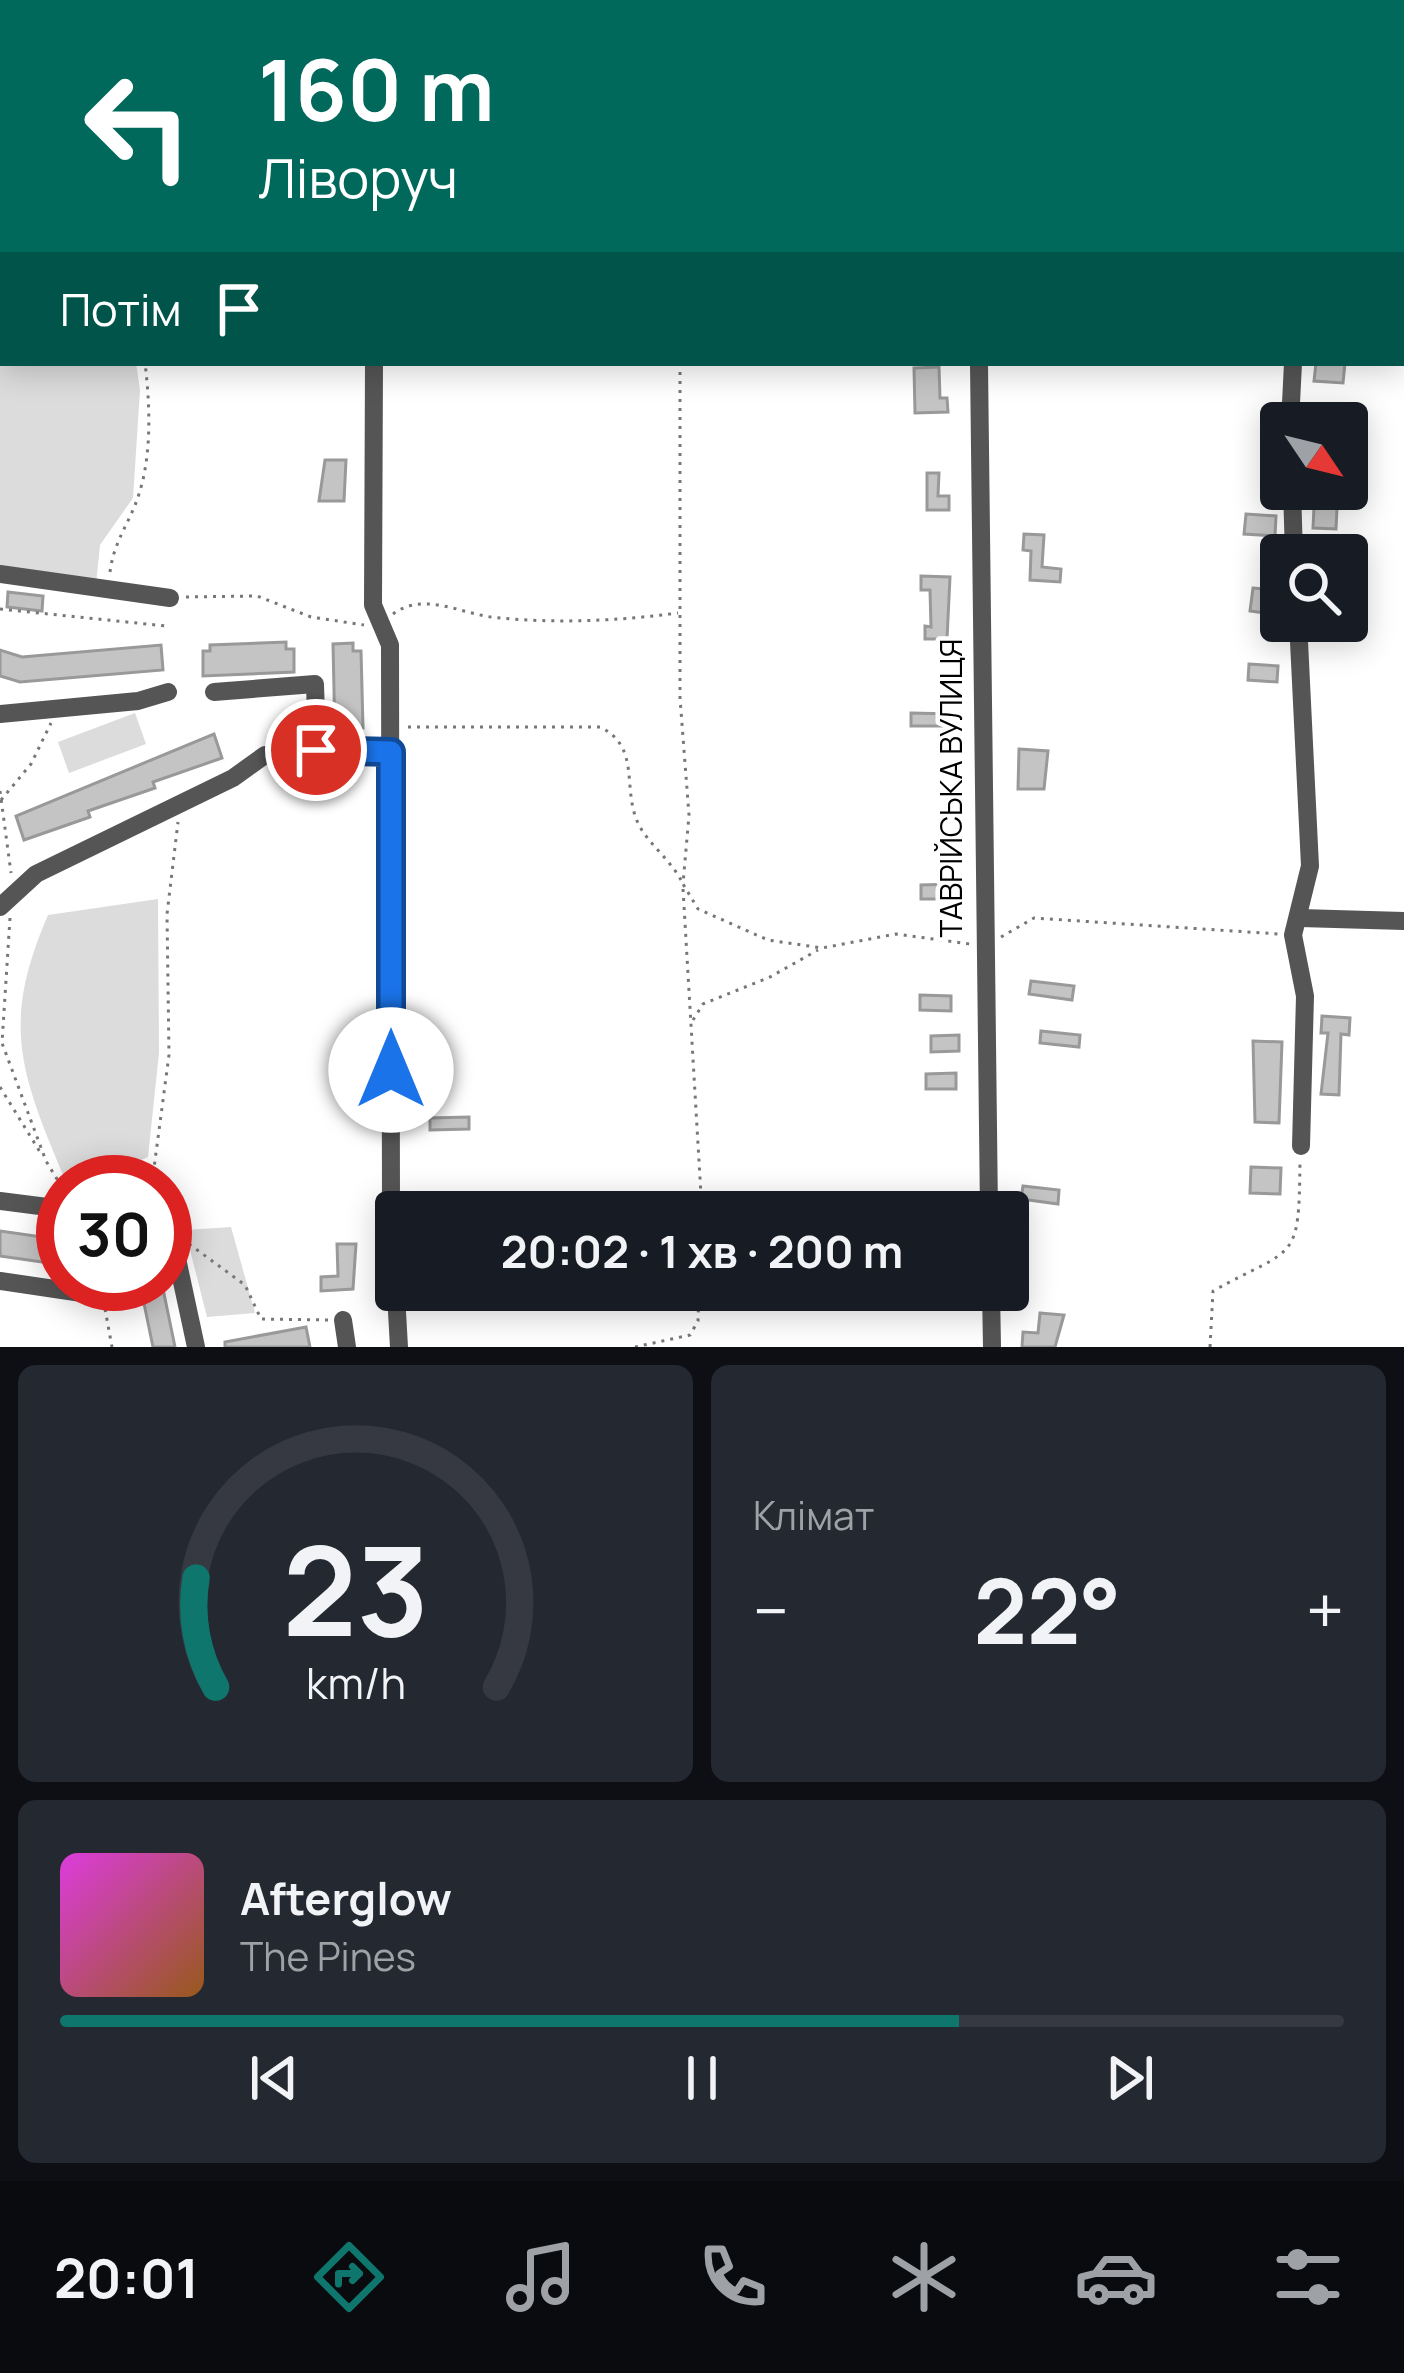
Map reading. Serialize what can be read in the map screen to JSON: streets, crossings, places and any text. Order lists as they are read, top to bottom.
{
  "streets": {
    "street": ["ТАВРІЙСЬКА ВУЛИЦЯ"]
  },
  "north": "bottom right",
  "page": {
    "turn": ["160 m", "Ліворуч"],
    "then": "Потім",
    "limit": "30",
    "trip": "20:02 · 1 хв · 200 m",
    "tile": "Клімат",
    "heat": ["−", "22°", "+"],
    "song": ["Afterglow", "The Pines"],
    "tabs": "20:01",
    "gauge": ["23", "km/h"]
  }
}
